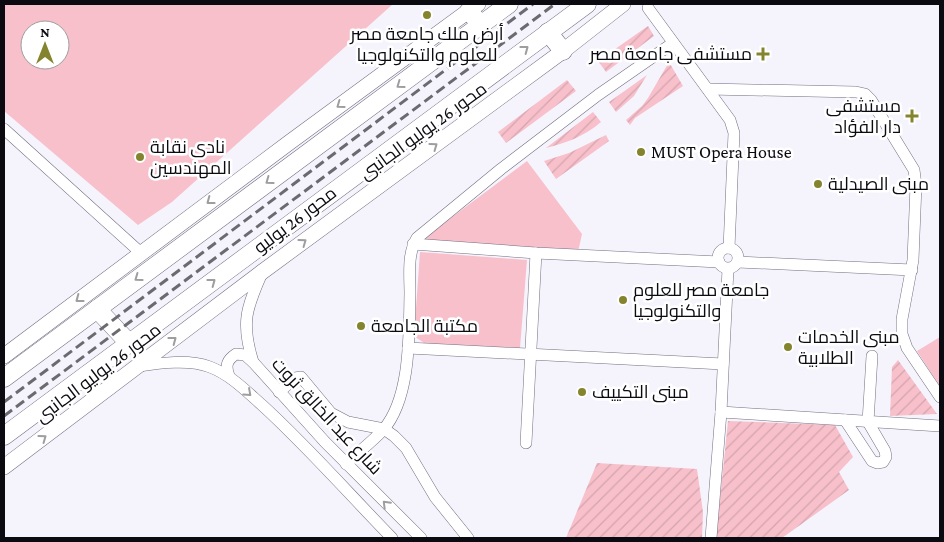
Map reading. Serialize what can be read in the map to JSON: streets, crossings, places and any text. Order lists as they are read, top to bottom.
{
  "streets": {
    "highway": ["محور 26 يوليو"],
    "main road": ["محور 26 يوليو الجانبى"],
    "street": ["شارع عبد الخالق ثروت"]
  },
  "crossings": [
    ["محور 26 يوليو الجانبى", "شارع عبد الخالق ثروت"]
  ],
  "places": {
    "other": [
      "أرض ملك جامعة مصر للعلوم والتكنولوجيا",
      "MUST Opera House",
      "نادى نقابة المهندسين",
      "مبنى الصيدلية",
      "جامعة مصر للعلوم والتكنولوجيا",
      "مكتبة الجامعة",
      "مبنى الخدمات الطلابية",
      "مبنى التكييف"
    ],
    "health": ["مستشفى جامعة مصر", "مستشفى دار الفؤاد"]
  },
  "north": "top"
}
